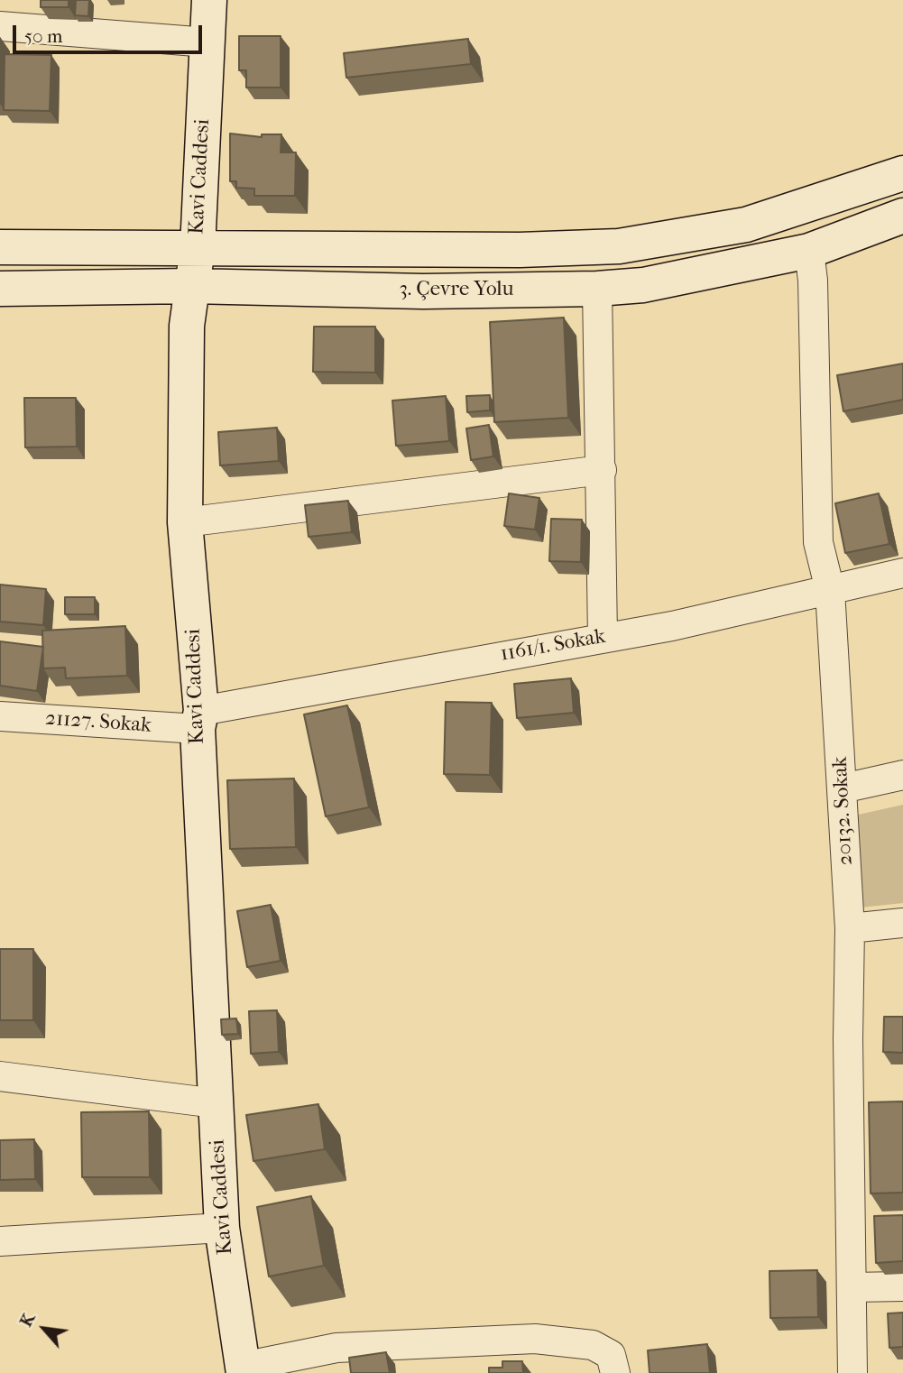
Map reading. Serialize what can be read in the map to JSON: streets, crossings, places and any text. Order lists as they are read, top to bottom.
{
  "streets": {
    "main road": ["Kavi Caddesi", "3. Çevre Yolu"],
    "street": ["1161/1. Sokak", "21127. Sokak", "20132. Sokak"]
  },
  "crossings": [
    ["Kavi Caddesi", "3. Çevre Yolu"],
    ["Kavi Caddesi", "1161/1. Sokak"],
    ["Kavi Caddesi", "21127. Sokak"],
    ["3. Çevre Yolu", "20132. Sokak"],
    ["1161/1. Sokak", "21127. Sokak"],
    ["1161/1. Sokak", "20132. Sokak"]
  ],
  "scale_bar": "50 m",
  "north": "top left"
}
